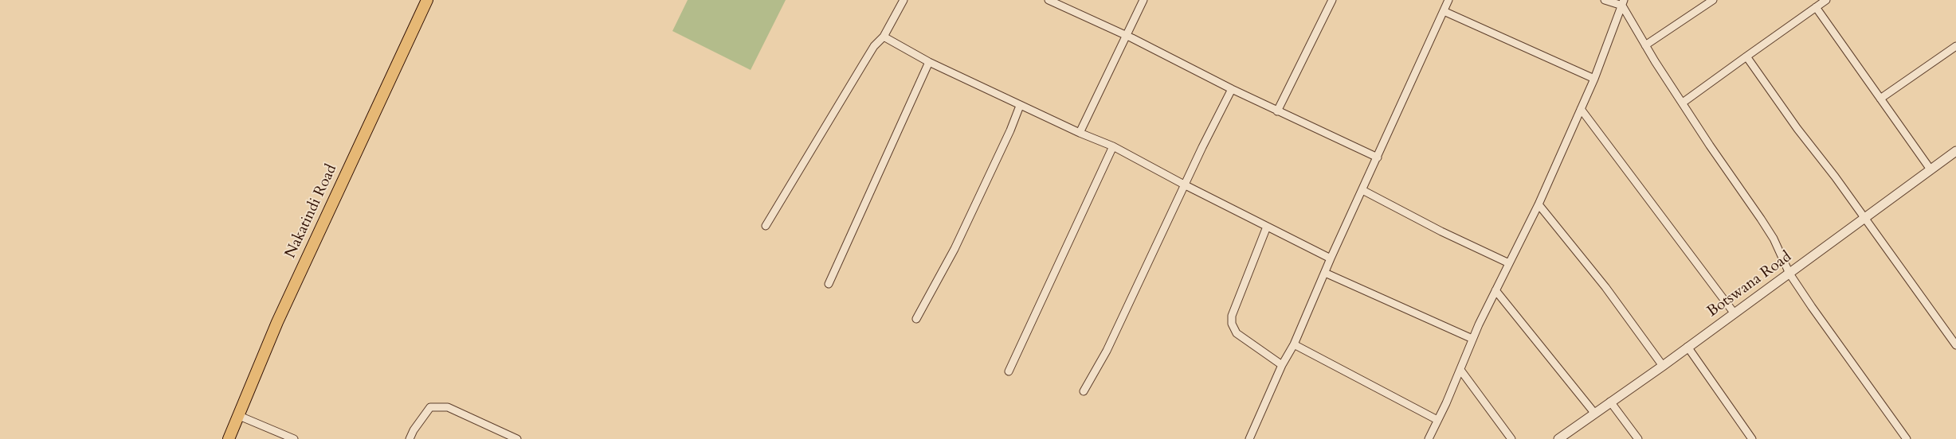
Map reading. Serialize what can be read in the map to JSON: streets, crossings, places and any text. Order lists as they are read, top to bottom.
{
  "streets": {
    "highway": ["Nakatindi Road"],
    "street": ["Botswana Road"]
  }
}
